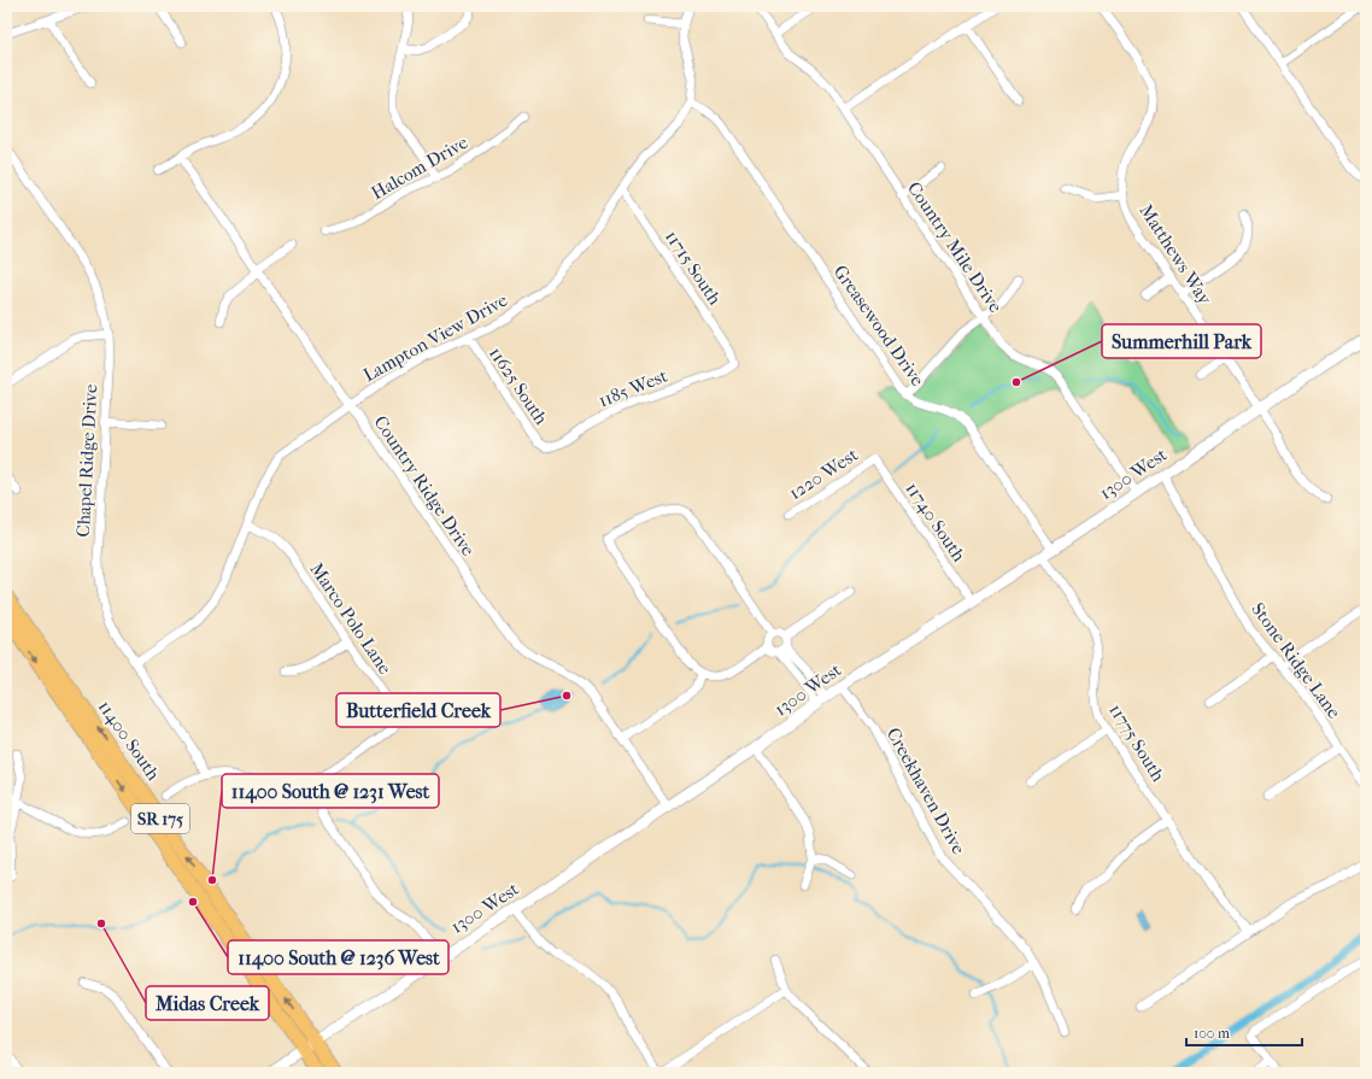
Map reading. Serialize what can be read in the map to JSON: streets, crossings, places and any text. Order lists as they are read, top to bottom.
{
  "streets": {
    "main road": ["11400 South", "SR 175"],
    "street": [
      "Halcom Drive",
      "Country Mile Drive",
      "Matthews Way",
      "11715 South",
      "Greasewood Drive",
      "Lampton View Drive",
      "11625 South",
      "1185 West",
      "Chapel Ridge Drive",
      "1220 West",
      "1300 West",
      "Country Ridge Drive",
      "11740 South",
      "Marco Polo Lane",
      "Stone Ridge Lane",
      "11775 South",
      "Creekhaven Drive"
    ]
  },
  "crossings": [
    ["Country Mile Drive", "1300 West"],
    ["Matthews Way", "1300 West"],
    ["11715 South", "Lampton View Drive"],
    ["11715 South", "1185 West"],
    ["Greasewood Drive", "Lampton View Drive"],
    ["Greasewood Drive", "1300 West"],
    ["Greasewood Drive", "11775 South"],
    ["Lampton View Drive", "11625 South"],
    ["Lampton View Drive", "Chapel Ridge Drive"],
    ["Lampton View Drive", "Country Ridge Drive"],
    ["Lampton View Drive", "Marco Polo Lane"],
    ["11625 South", "1185 West"],
    ["Chapel Ridge Drive", "Marco Polo Lane"],
    ["1220 West", "11740 South"],
    ["1300 West", "Country Ridge Drive"],
    ["1300 West", "11740 South"],
    ["1300 West", "Stone Ridge Lane"],
    ["1300 West", "11400 South"],
    ["1300 West", "11775 South"],
    ["1300 West", "Creekhaven Drive"]
  ],
  "places": [
    "Summerhill Park",
    "Butterfield Creek",
    "11400 South @ 1231 West",
    "11400 South @ 1236 West",
    "Midas Creek"
  ],
  "scale_bar": "100 m"
}
